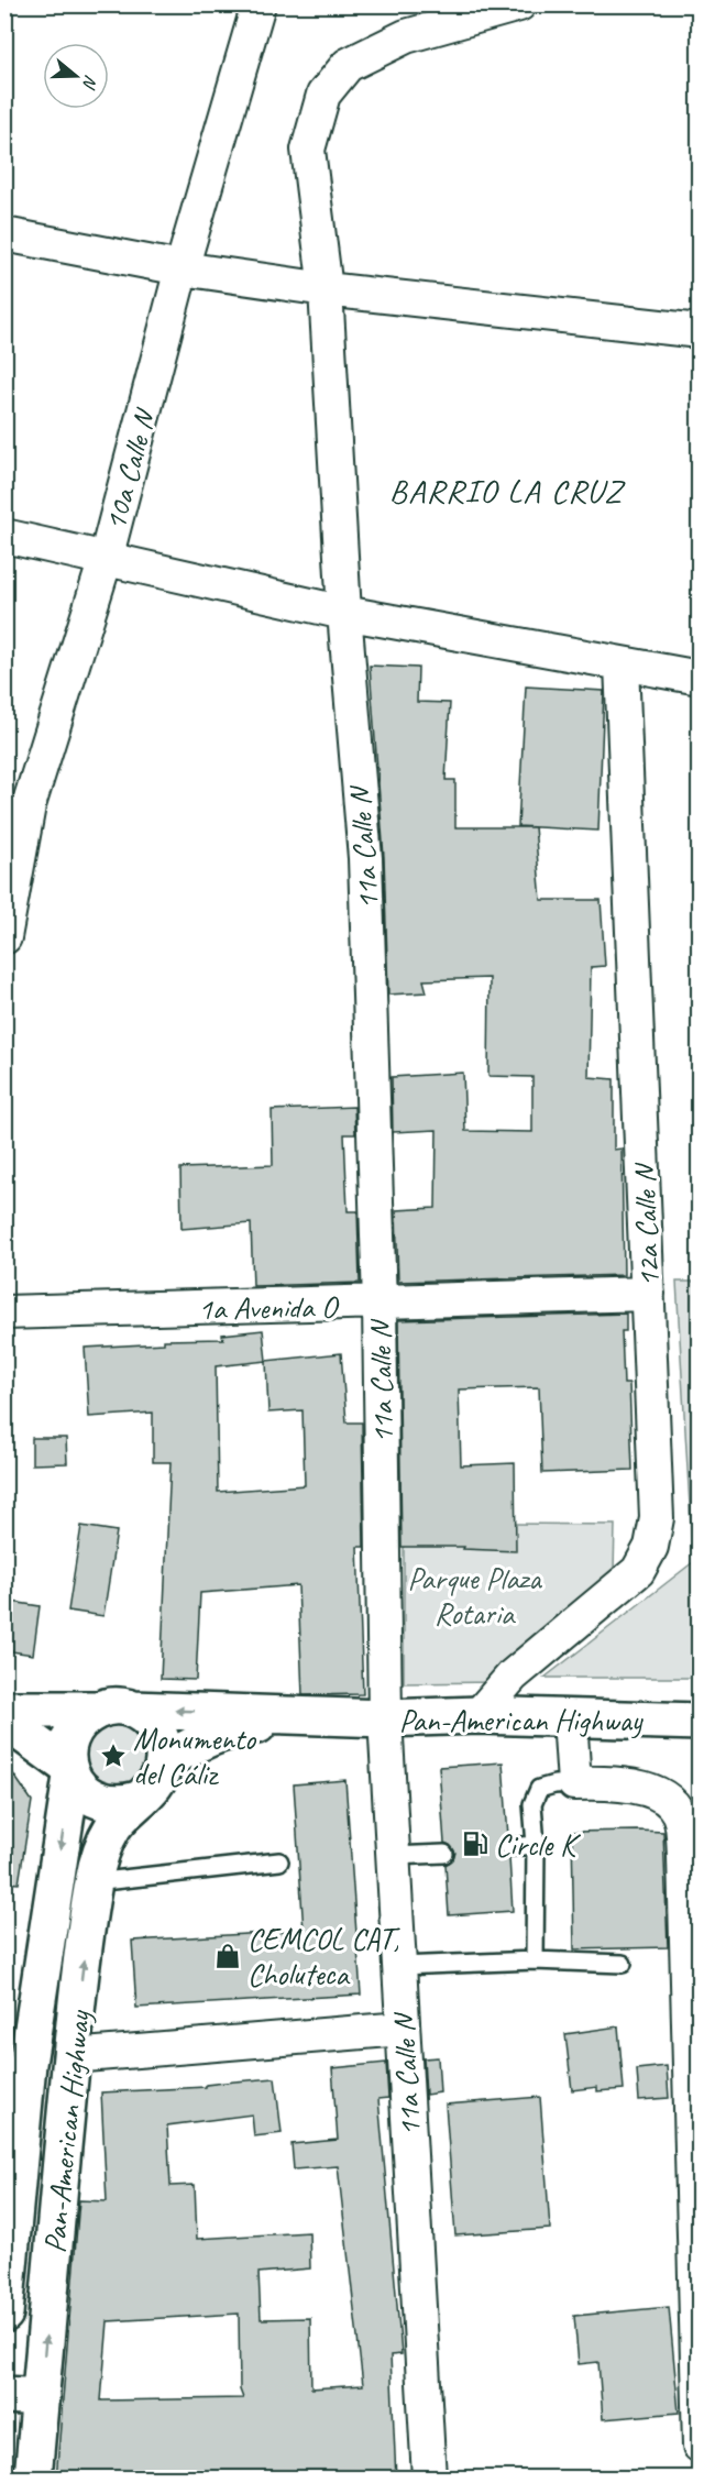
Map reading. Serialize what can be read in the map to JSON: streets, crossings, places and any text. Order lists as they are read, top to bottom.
{
  "streets": {
    "main road": ["Pan-American Highway"],
    "street": [
      "10a Calle N",
      "11a Calle N",
      "12a Calle N",
      "1a Avenida O"
    ]
  },
  "crossings": [
    ["11a Calle N", "1a Avenida O"],
    ["11a Calle N", "Pan-American Highway"],
    ["12a Calle N", "1a Avenida O"],
    ["12a Calle N", "Pan-American Highway"]
  ],
  "districts": ["BARRIO LA CRUZ"],
  "parks": ["Parque Plaza Rotaria"],
  "places": {
    "place": ["Monumento del Cáliz"],
    "fuel station": ["Circle K"],
    "shop": ["CEMCOL CAT, Choluteca"]
  },
  "north": "right"
}
